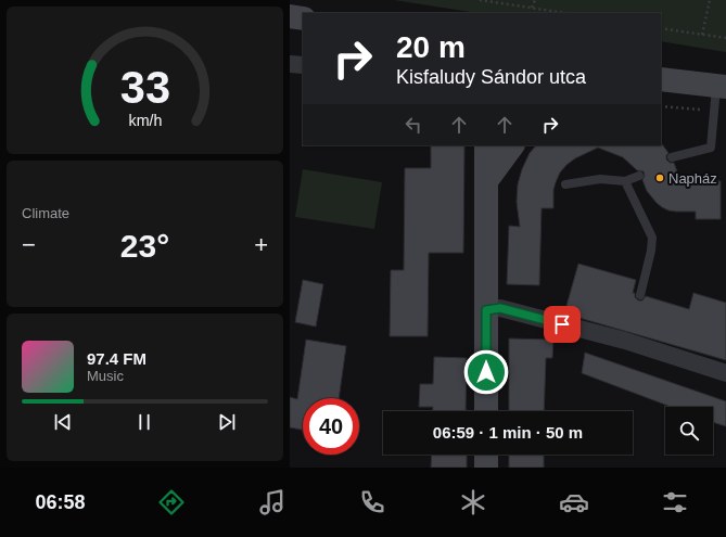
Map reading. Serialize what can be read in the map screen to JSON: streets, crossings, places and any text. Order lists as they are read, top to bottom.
{
  "places": ["Napház"],
  "page": {
    "turn": ["20 m", "Kisfaludy Sándor utca"],
    "tile": "Climate",
    "heat": ["−", "23°", "+"],
    "song": ["97.4 FM", "Music"],
    "limit": "40",
    "trip": "06:59 · 1 min · 50 m",
    "tabs": "06:58",
    "gauge": ["33", "km/h"]
  }
}
